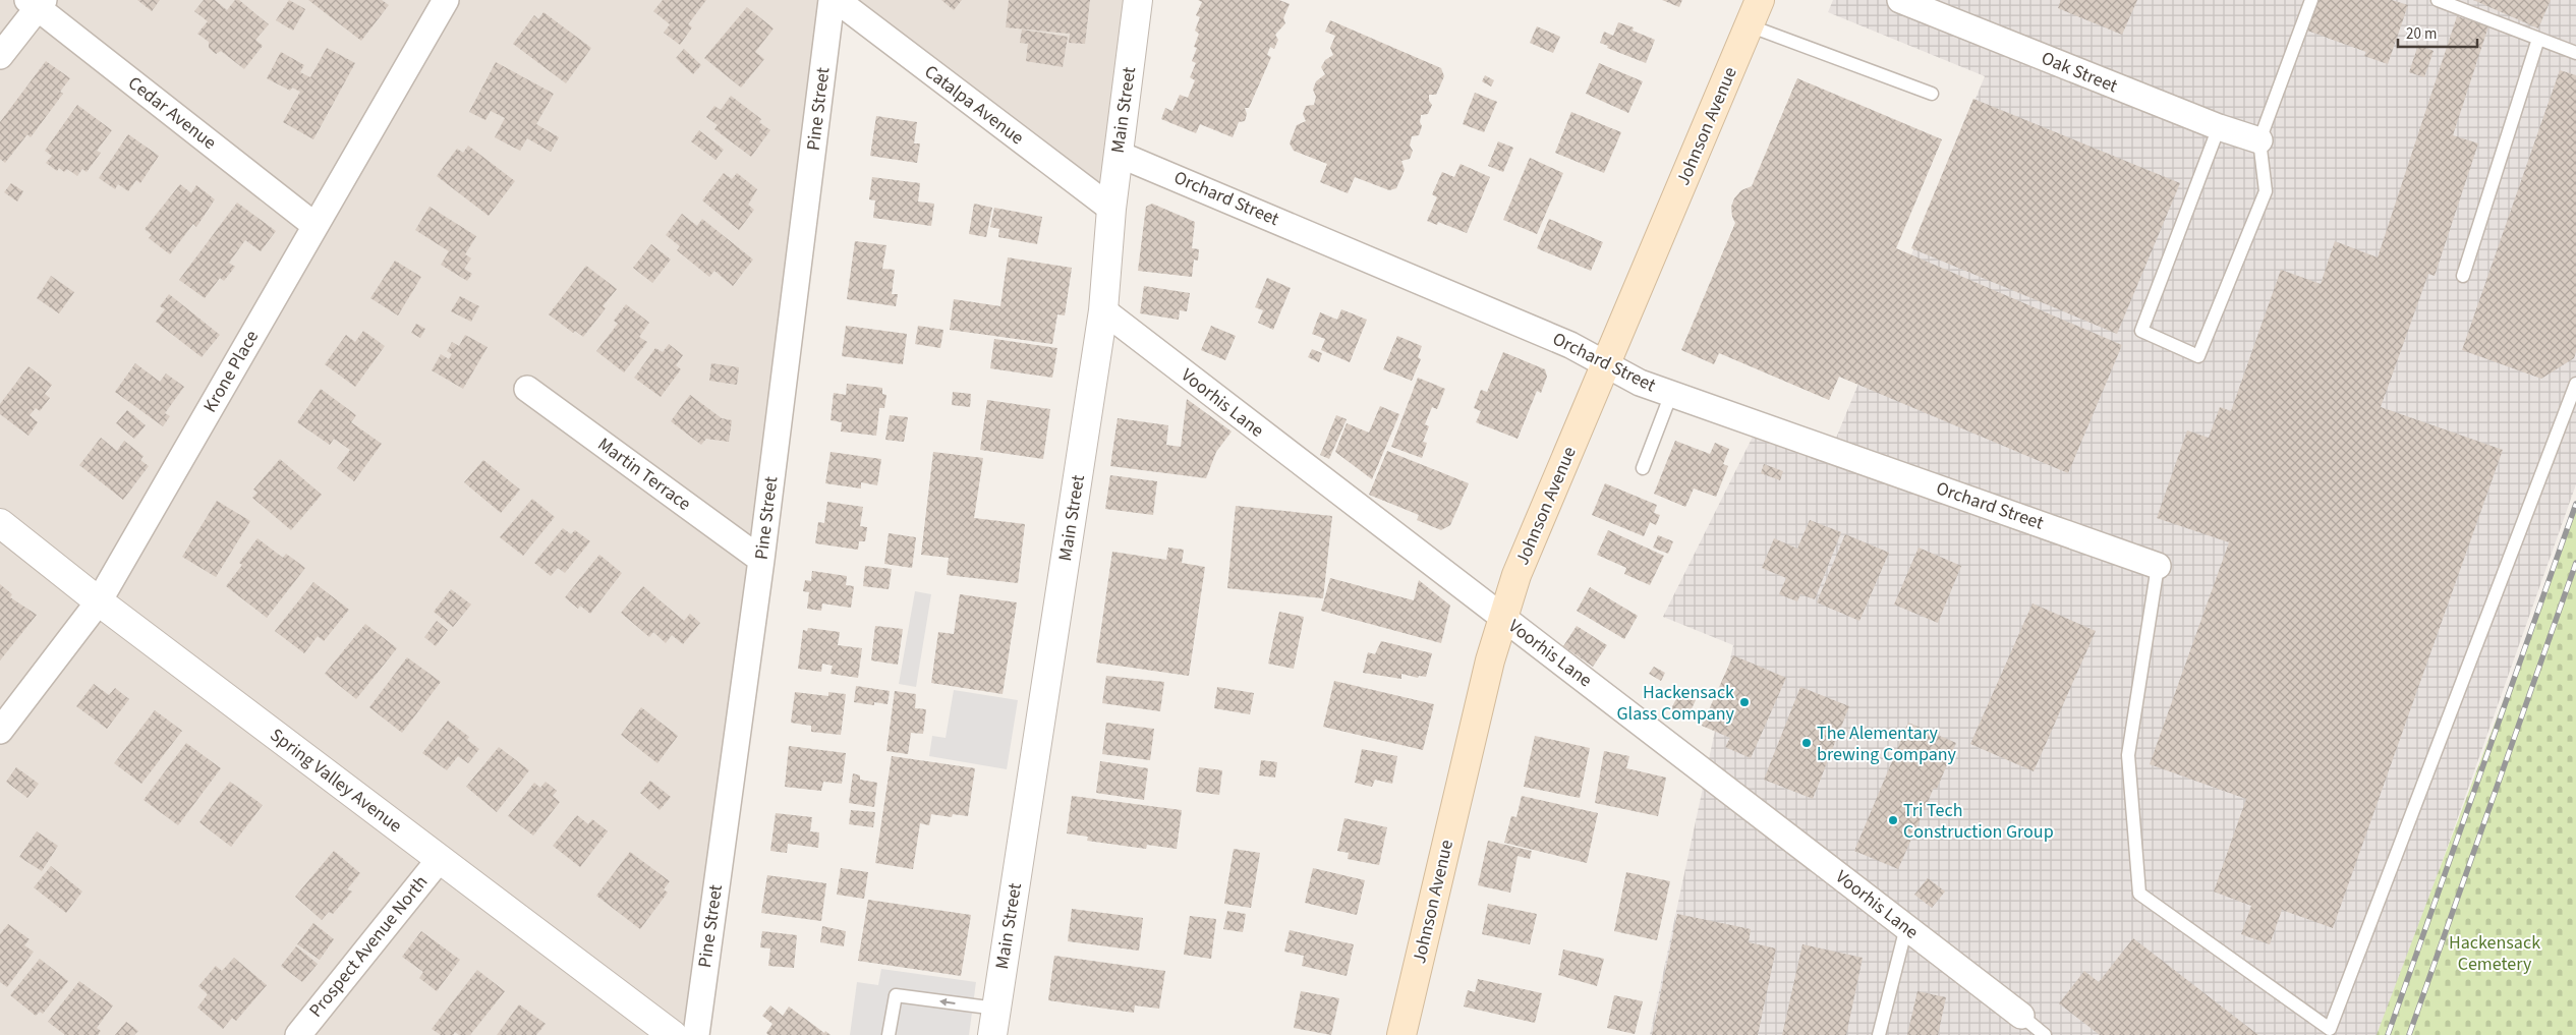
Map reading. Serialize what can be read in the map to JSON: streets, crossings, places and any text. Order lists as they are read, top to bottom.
{
  "streets": {
    "main road": ["Johnson Avenue"],
    "street": [
      "Oak Street",
      "Catalpa Avenue",
      "Pine Street",
      "Main Street",
      "Cedar Avenue",
      "Orchard Street",
      "Krone Place",
      "Voorhis Lane",
      "Martin Terrace",
      "Spring Valley Avenue",
      "Prospect Avenue North"
    ]
  },
  "crossings": [
    ["Catalpa Avenue", "Main Street"],
    ["Pine Street", "Martin Terrace"],
    ["Main Street", "Orchard Street"],
    ["Main Street", "Voorhis Lane"],
    ["Cedar Avenue", "Krone Place"],
    ["Johnson Avenue", "Orchard Street"],
    ["Johnson Avenue", "Voorhis Lane"],
    ["Krone Place", "Spring Valley Avenue"],
    ["Spring Valley Avenue", "Prospect Avenue North"]
  ],
  "parks": ["Hackensack Cemetery"],
  "places": ["Hackensack Glass Company", "The Alementary brewing Company", "Tri Tech Construction Group"],
  "scale_bar": "20 m"
}
